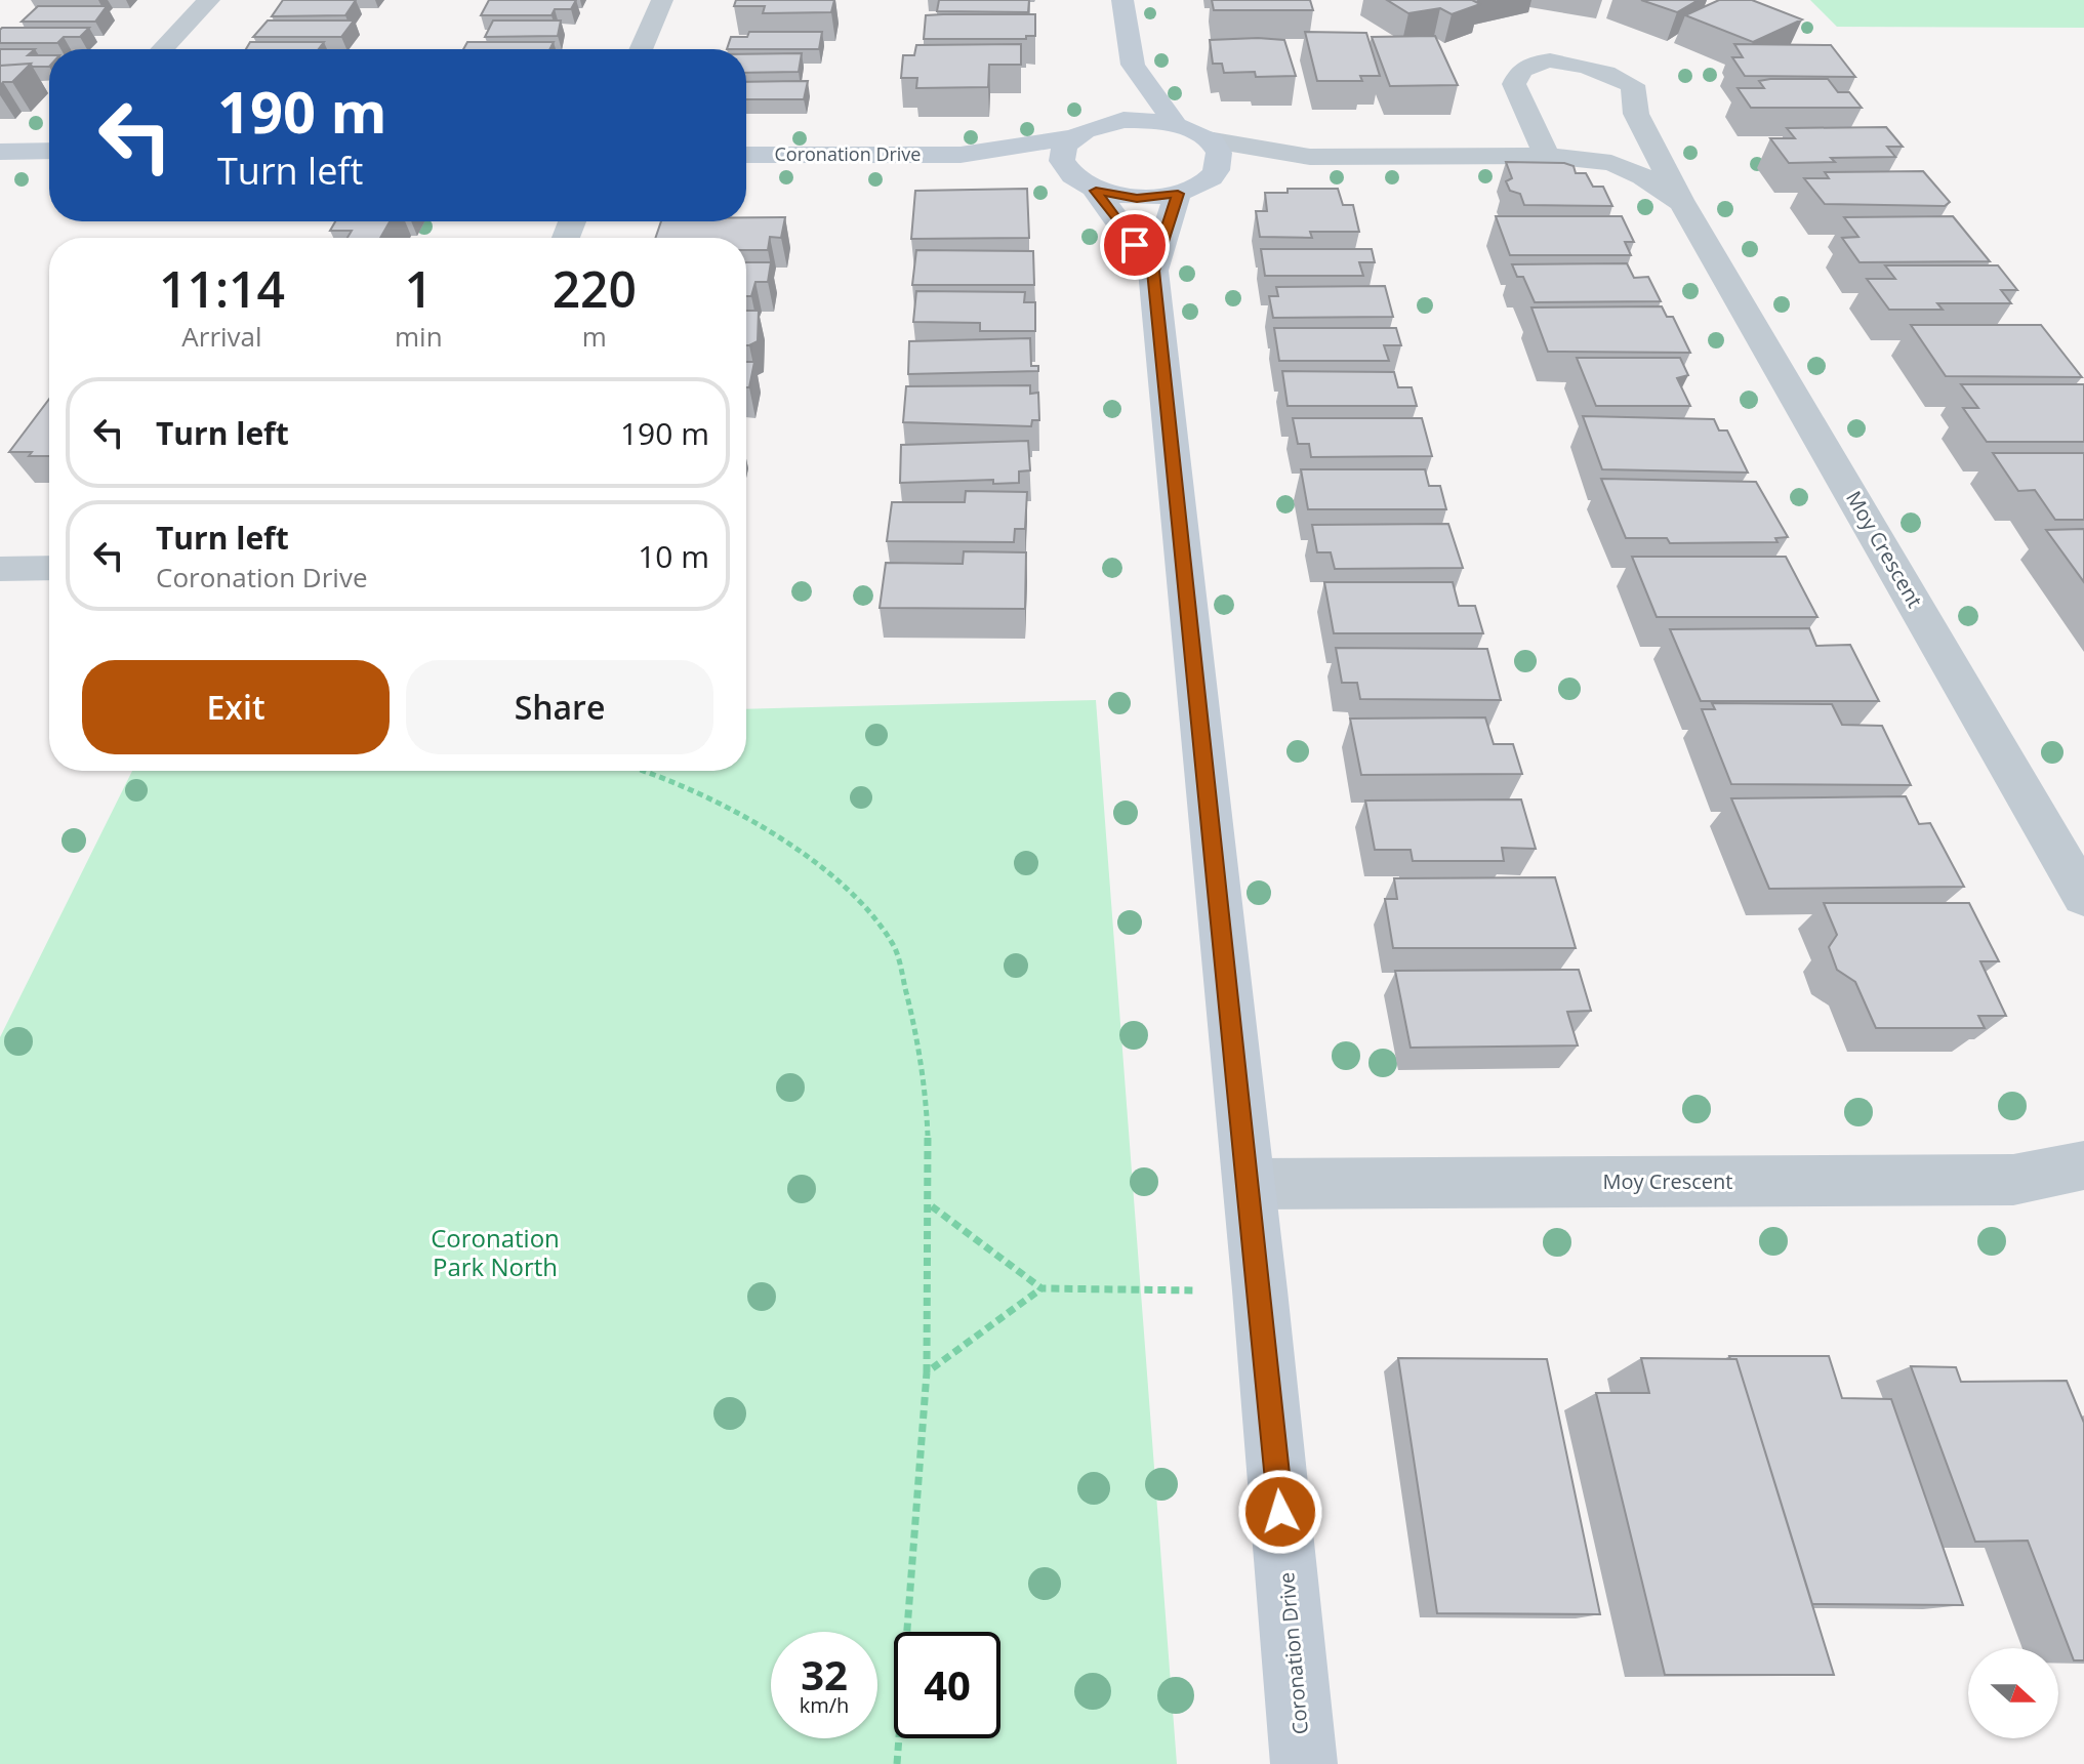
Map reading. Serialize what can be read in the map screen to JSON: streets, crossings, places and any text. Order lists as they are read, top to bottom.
{
  "streets": {
    "street": ["Coronation Drive", "Moy Crescent"]
  },
  "crossings": [
    ["Coronation Drive", "Moy Crescent"]
  ],
  "parks": ["Coronation Park North"],
  "north": "right",
  "page": {
    "turn": ["190 m", "Turn left"],
    "eta": [
      "11:14",
      "Arrival",
      "1",
      "min",
      "220",
      "m"
    ],
    "list": [
      {
        "name": "Turn left",
        "value": "190 m"
      },
      {
        "name": "Turn left",
        "note": "Coronation Drive",
        "value": "10 m"
      }
    ],
    "buttons": ["Exit", "Share"],
    "speed": "32 km/h",
    "limit": "40"
  }
}
